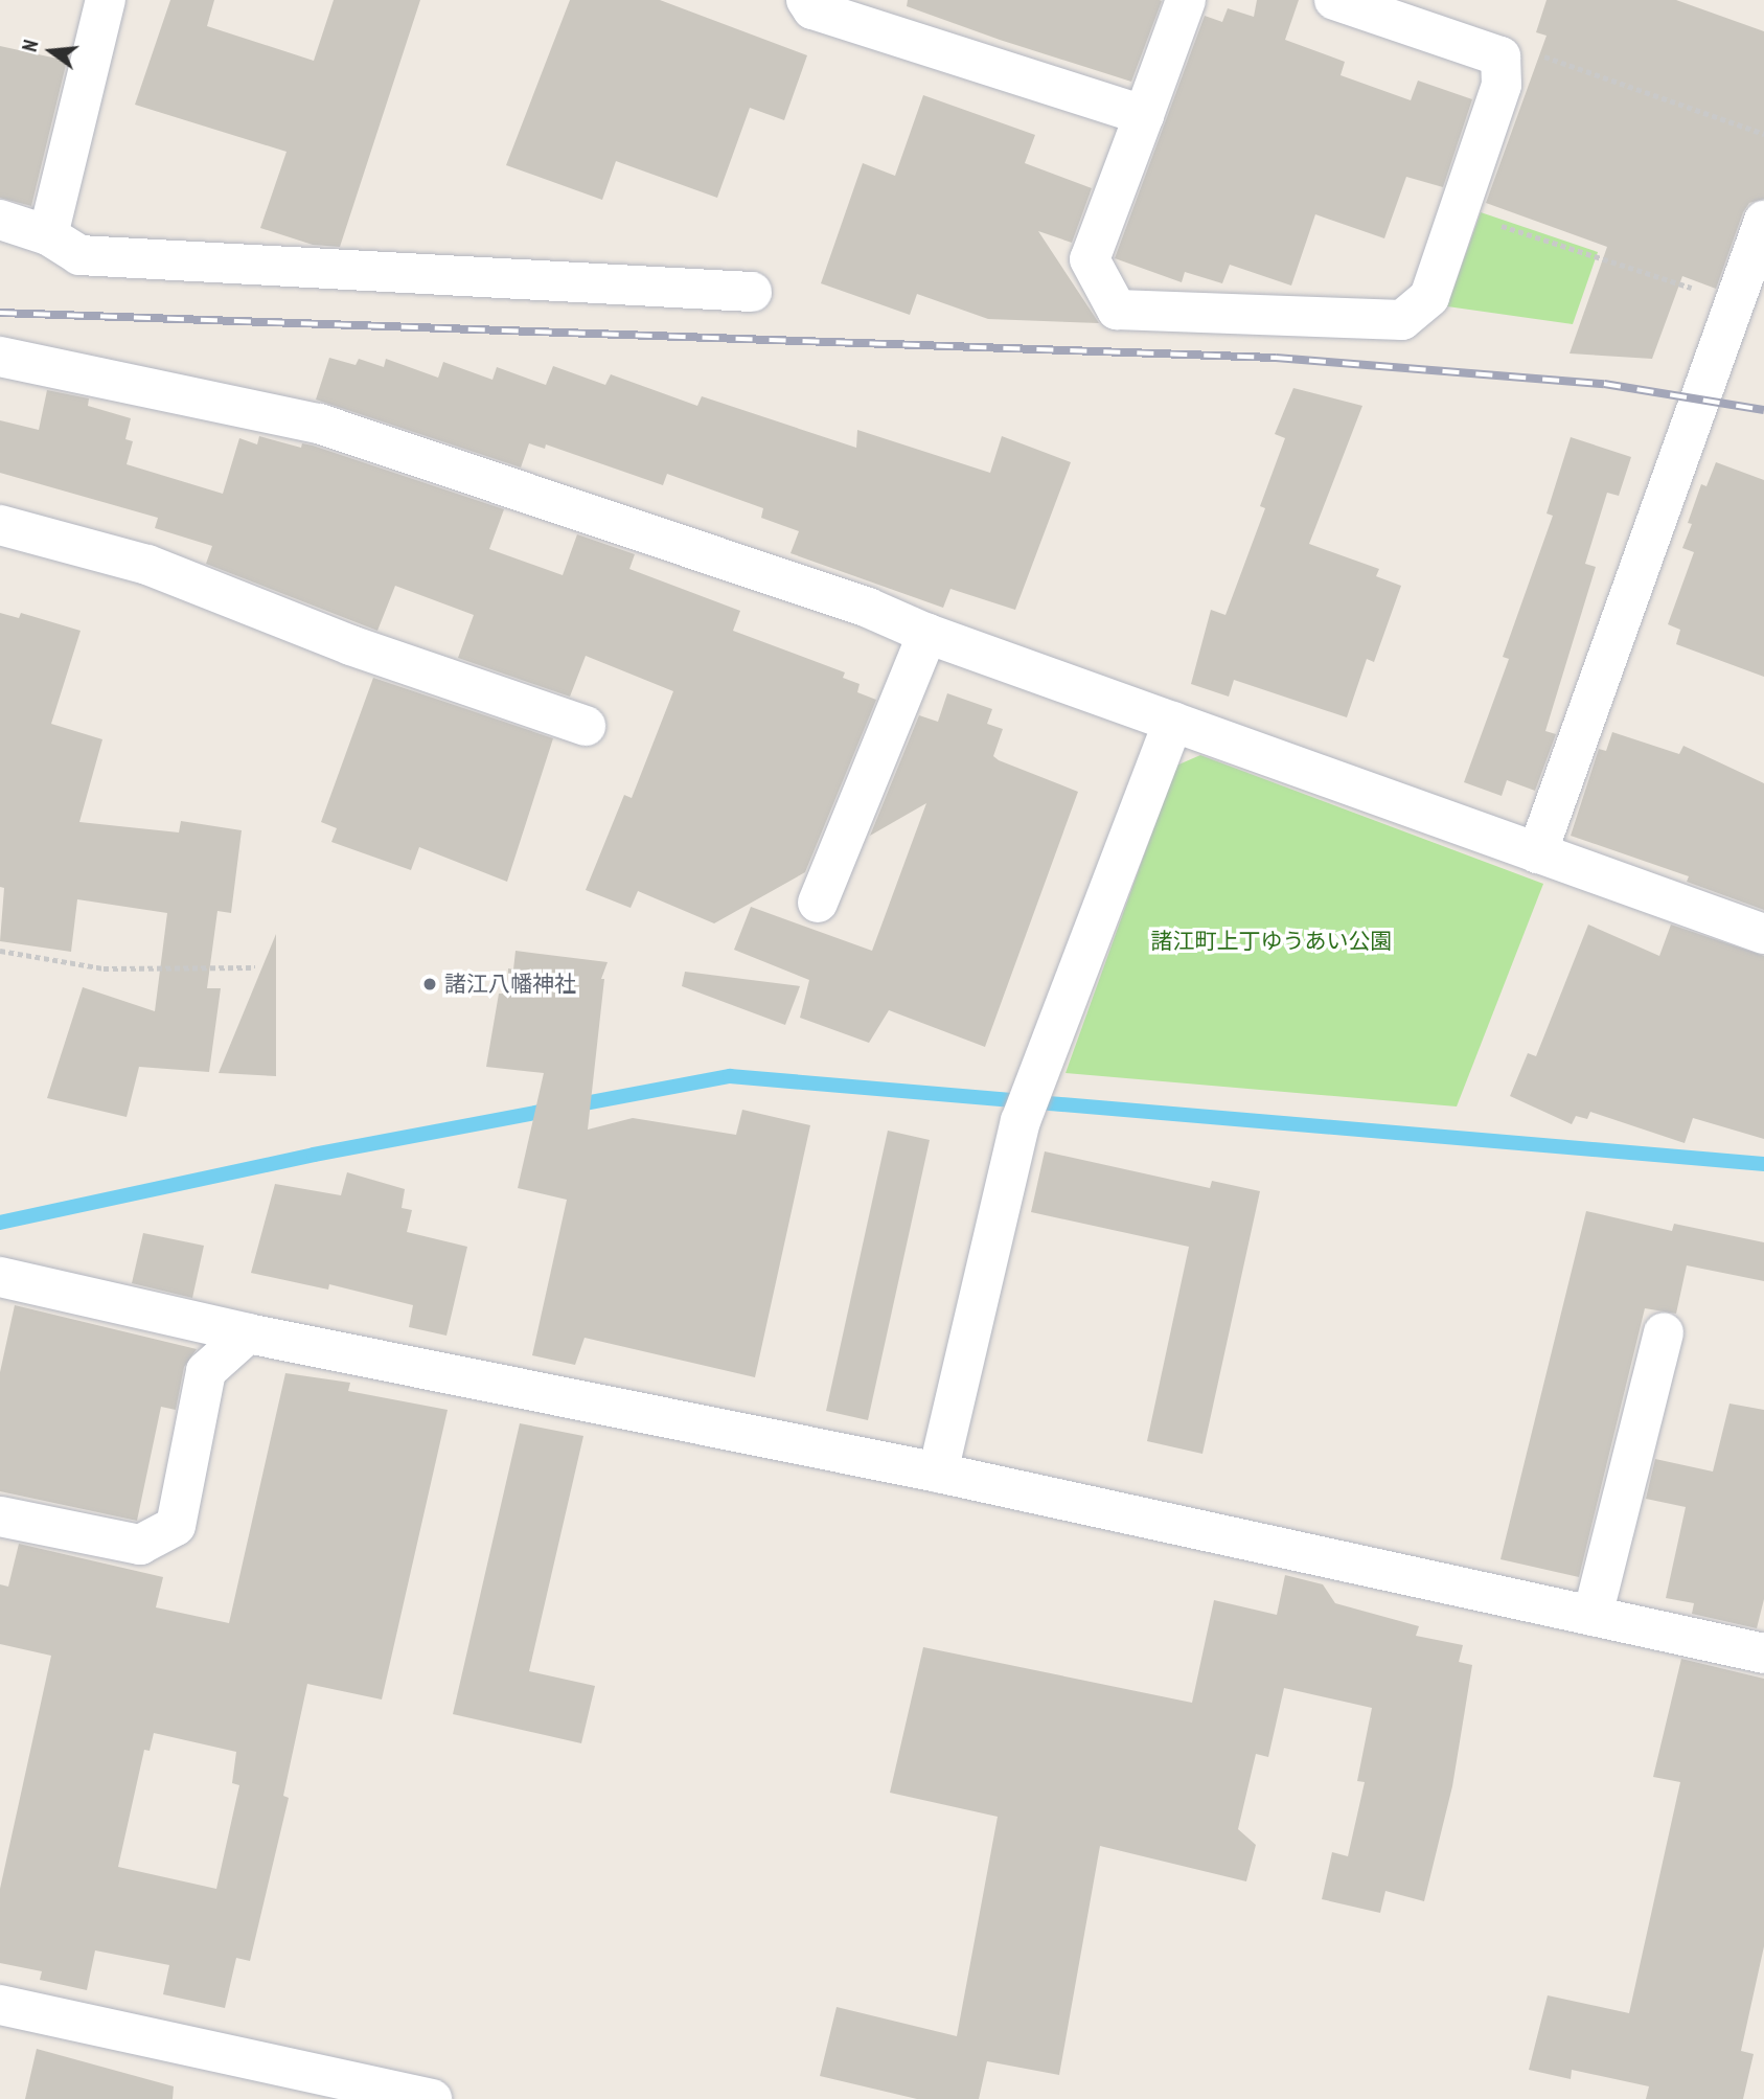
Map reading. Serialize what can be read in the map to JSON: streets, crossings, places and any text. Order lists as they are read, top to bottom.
{
  "parks": ["諸江町上丁ゆうあい公園"],
  "places": ["諸江八幡神社"],
  "north": "left"
}
